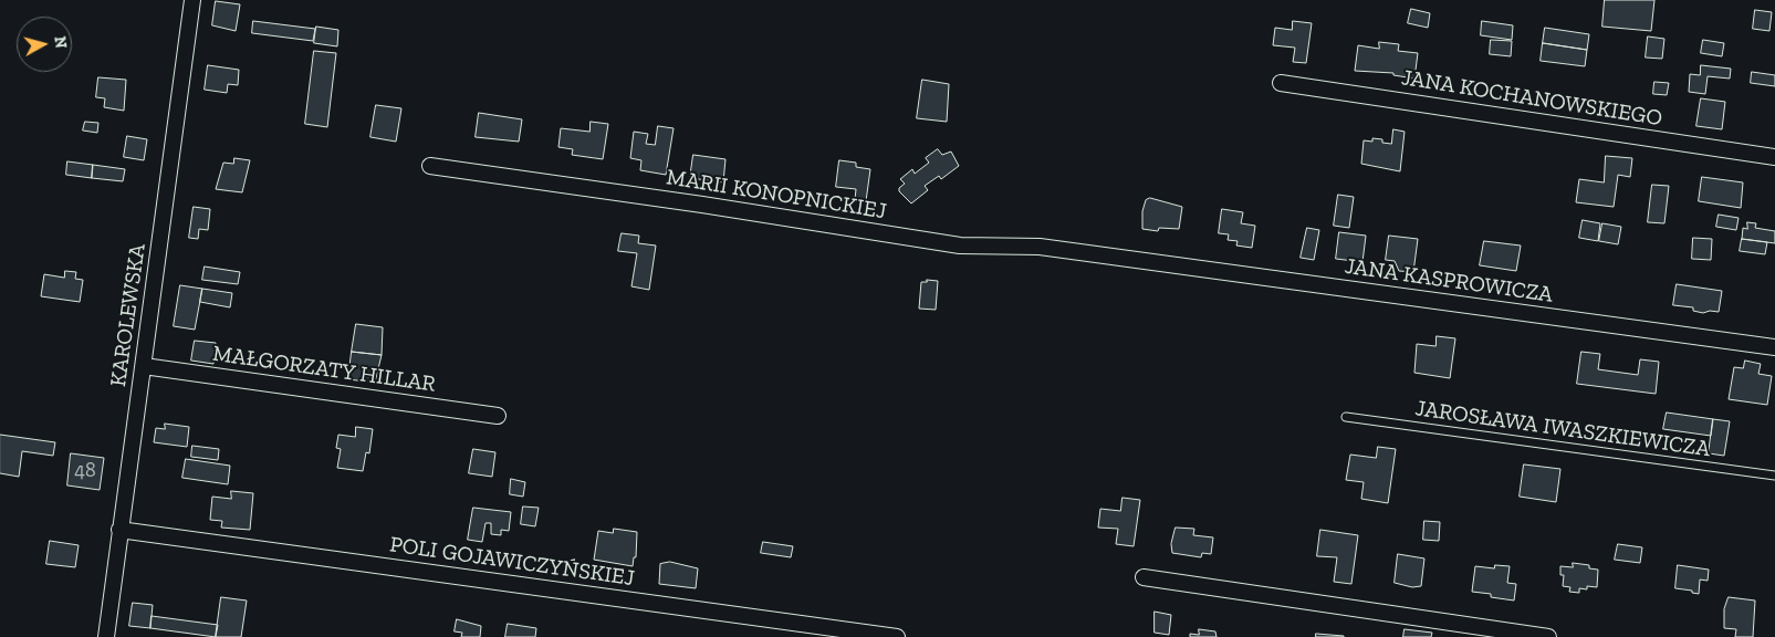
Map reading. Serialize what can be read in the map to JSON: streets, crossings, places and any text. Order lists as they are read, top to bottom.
{
  "streets": {
    "street": [
      "JANA KOCHANOWSKIEGO",
      "MARII KONOPNICKIEJ",
      "JANA KASPROWICZA",
      "KAROLEWSKA",
      "MAŁGORZATY HILLAR",
      "POLI GOJAWICZYŃSKIEJ"
    ],
    "lane": ["JAROSŁAWA IWASZKIEWICZA"]
  },
  "crossings": [
    ["MARII KONOPNICKIEJ", "JANA KASPROWICZA"],
    ["KAROLEWSKA", "MAŁGORZATY HILLAR"],
    ["KAROLEWSKA", "POLI GOJAWICZYŃSKIEJ"]
  ],
  "house_numbers": ["48"],
  "north": "right"
}
